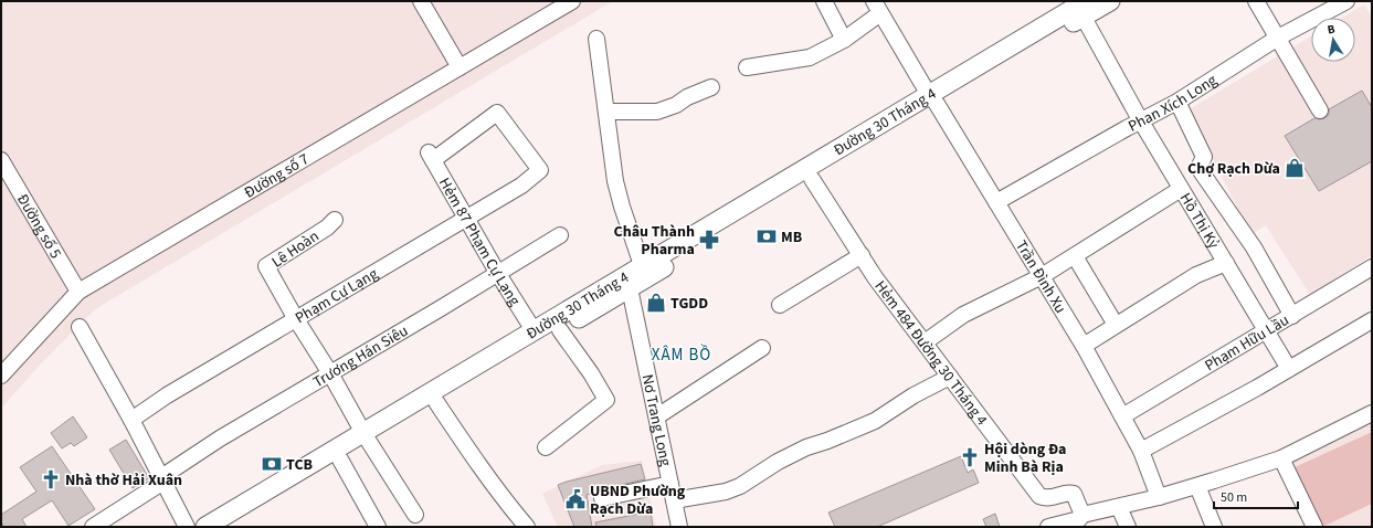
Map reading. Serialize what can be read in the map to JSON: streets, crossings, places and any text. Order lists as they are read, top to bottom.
{
  "streets": {
    "main road": ["Đường 30 Tháng 4"],
    "street": [
      "Phan Xích Long",
      "Đường số 7",
      "Hồ Thị Kỷ",
      "Đường số 5",
      "Hẻm 87 Phạm Cự Lạng",
      "Lê Hoàn",
      "Trần Đình Xu",
      "Phạm Cự Lạng",
      "Phạm Hữu Lầu",
      "Hẻm 484 Đường 30 Tháng 4",
      "Trương Hán Siêu",
      "Nơ Trang Long"
    ]
  },
  "crossings": [
    ["Phan Xích Long", "Hồ Thị Kỷ"],
    ["Phan Xích Long", "Trần Đình Xu"],
    ["Đường 30 Tháng 4", "Hồ Thị Kỷ"],
    ["Đường 30 Tháng 4", "Hẻm 87 Phạm Cự Lạng"],
    ["Đường 30 Tháng 4", "Lê Hoàn"],
    ["Đường 30 Tháng 4", "Trần Đình Xu"],
    ["Đường 30 Tháng 4", "Hẻm 484 Đường 30 Tháng 4"],
    ["Đường 30 Tháng 4", "Nơ Trang Long"],
    ["Đường số 7", "Đường số 5"],
    ["Hồ Thị Kỷ", "Phạm Hữu Lầu"],
    ["Hẻm 87 Phạm Cự Lạng", "Phạm Cự Lạng"],
    ["Hẻm 87 Phạm Cự Lạng", "Trương Hán Siêu"],
    ["Lê Hoàn", "Phạm Cự Lạng"],
    ["Lê Hoàn", "Trương Hán Siêu"],
    ["Trần Đình Xu", "Phạm Hữu Lầu"]
  ],
  "districts": ["XÂM BỒ"],
  "places": {
    "shop": ["Chợ Rạch Dừa", "TGDD"],
    "bank": ["MB", "TCB"],
    "pharmacy": ["Châu Thành Pharma"],
    "church": ["Hội dòng Đa Minh Bà Rịa", "Nhà thờ Hải Xuân"],
    "public building": ["UBND Phường Rạch Dừa"]
  },
  "scale_bar": "50 m",
  "north": "top"
}
